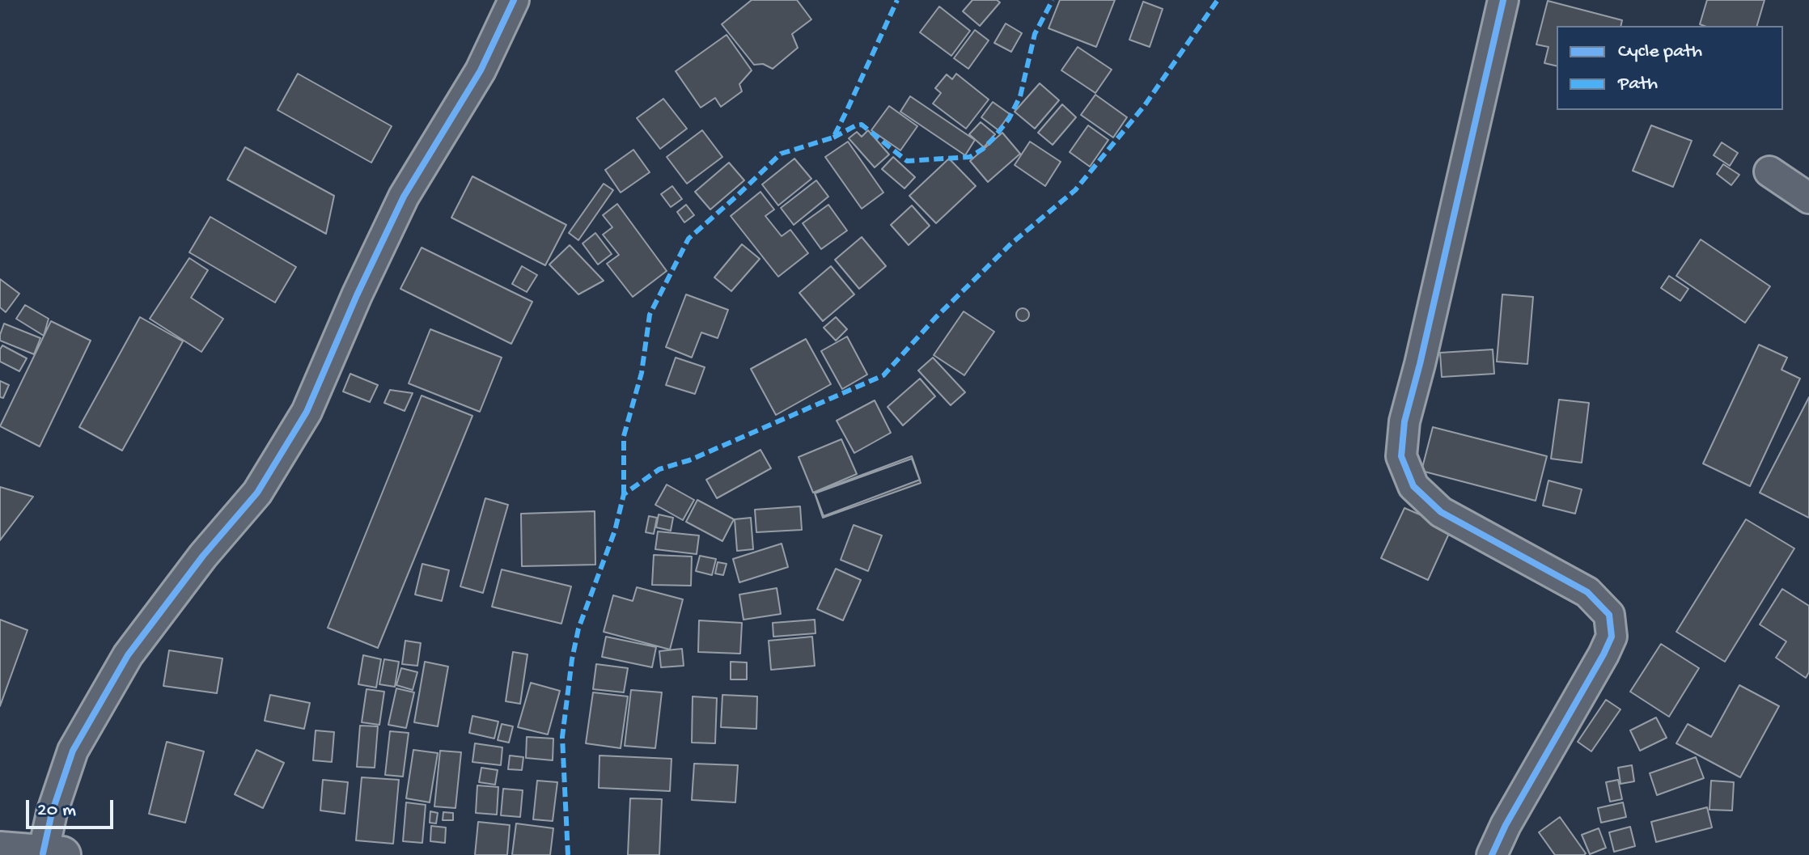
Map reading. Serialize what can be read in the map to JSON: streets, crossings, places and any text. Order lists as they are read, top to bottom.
{
  "legend": ["Cycle path", "Path"],
  "scale_bar": "20 m"
}
